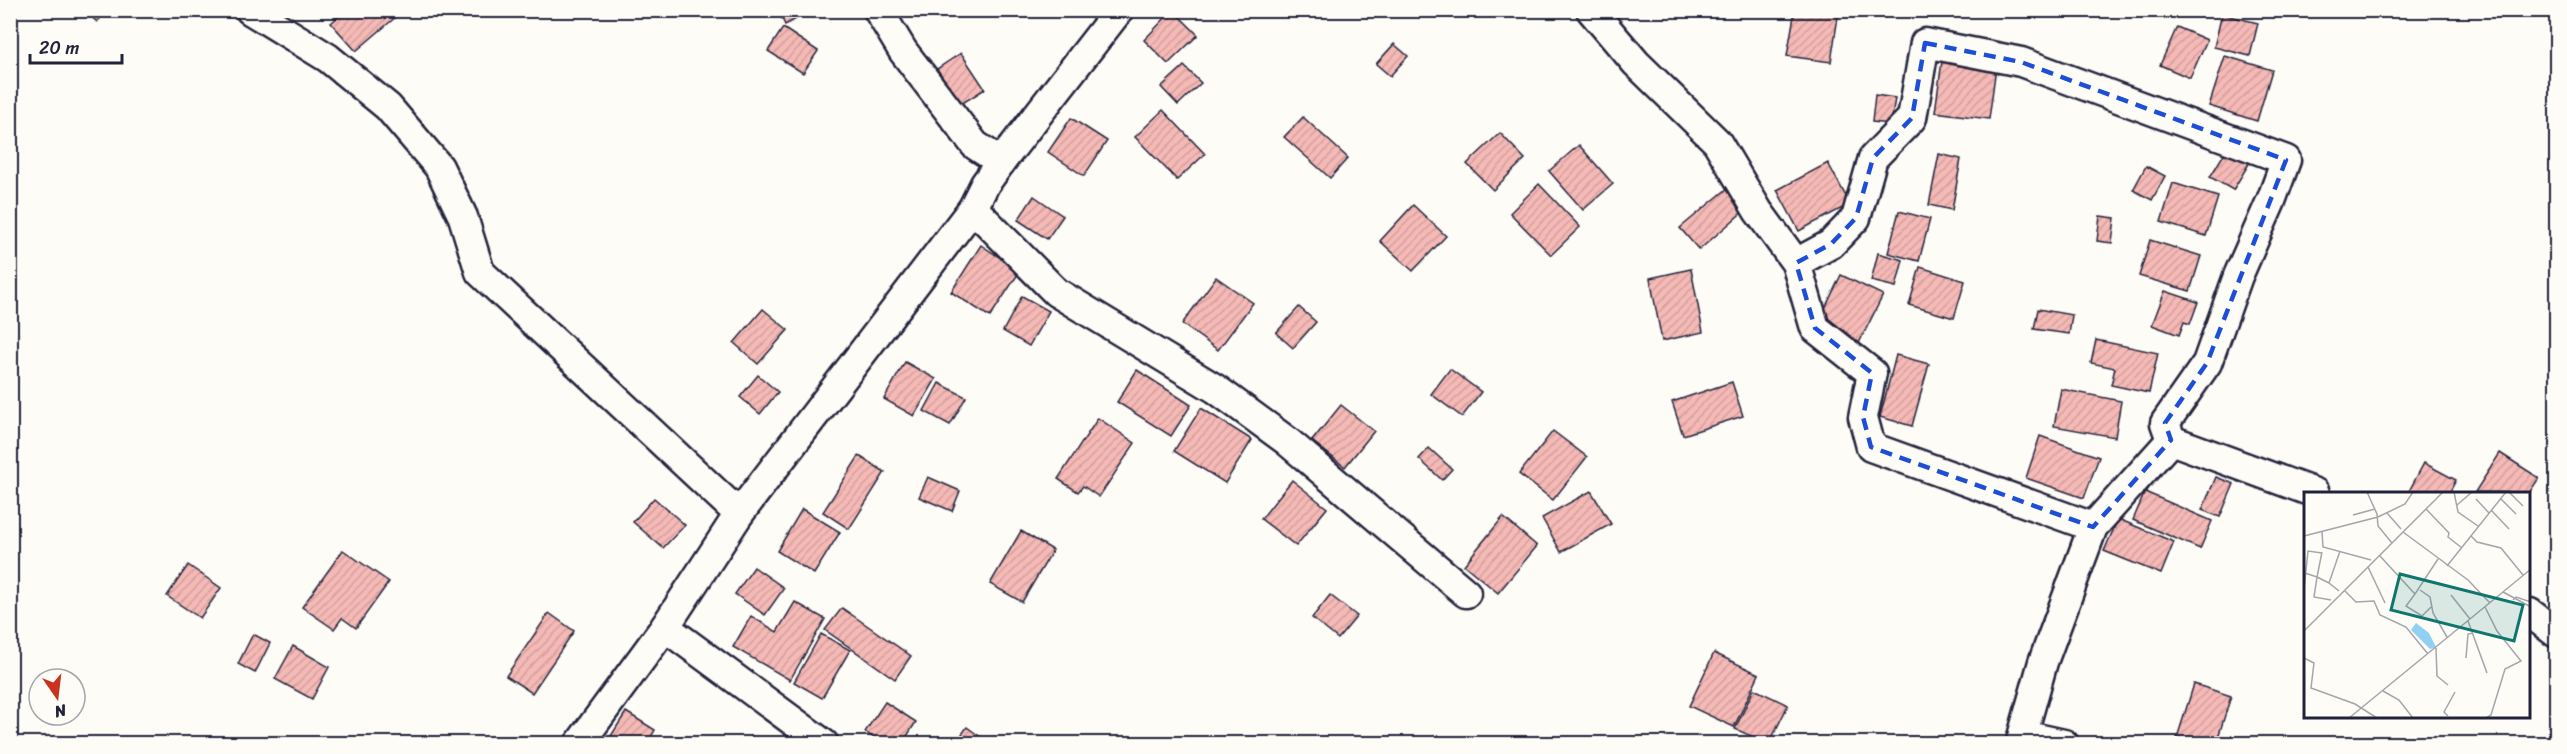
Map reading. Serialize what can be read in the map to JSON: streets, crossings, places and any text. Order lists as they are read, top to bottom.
{
  "scale_bar": "20 m",
  "north": "bottom"
}
